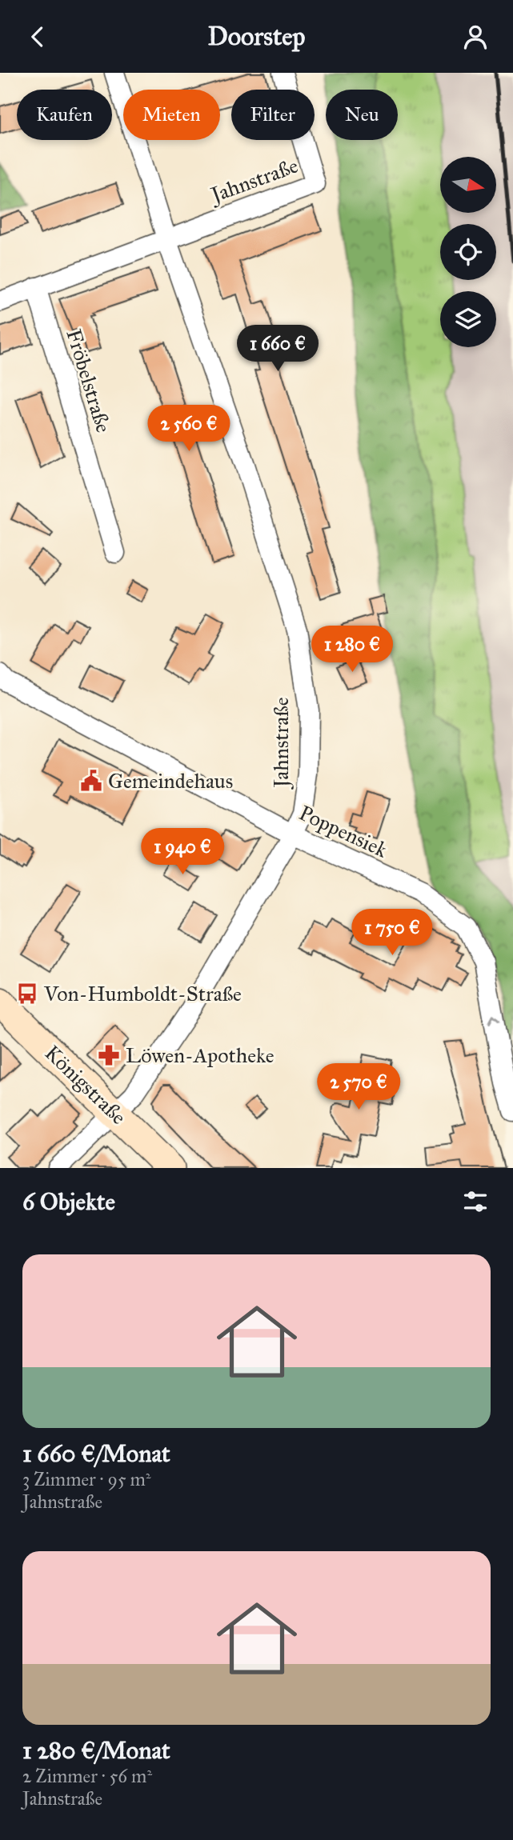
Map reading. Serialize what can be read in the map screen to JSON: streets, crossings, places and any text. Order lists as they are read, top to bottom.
{
  "streets": {
    "main road": ["Königstraße"],
    "street": ["Jahnstraße", "Fröbelstraße", "Poppensiek"]
  },
  "crossings": [
    ["Jahnstraße", "Poppensiek"],
    ["Jahnstraße", "Königstraße"]
  ],
  "one_way": ["Poppensiek"],
  "places": {
    "public building": ["Gemeindehaus"],
    "bus stop": ["Von-Humboldt-Straße"],
    "pharmacy": ["Löwen-Apotheke"]
  },
  "north": "right",
  "page": {
    "header": "Doorstep",
    "chip": [
      "Kaufen",
      "Mieten",
      "Filter",
      "Neu"
    ],
    "price": [
      "1 660 €",
      "2 560 €",
      "1 280 €",
      "1 940 €",
      "1 750 €",
      "2 570 €"
    ],
    "heading": "6 Objekte",
    "list": [
      {
        "name": "1 660 €/Monat",
        "note": "3 Zimmer · 95 m² · Jahnstraße"
      },
      {
        "name": "1 280 €/Monat",
        "note": "2 Zimmer · 56 m² · Jahnstraße"
      }
    ]
  }
}
